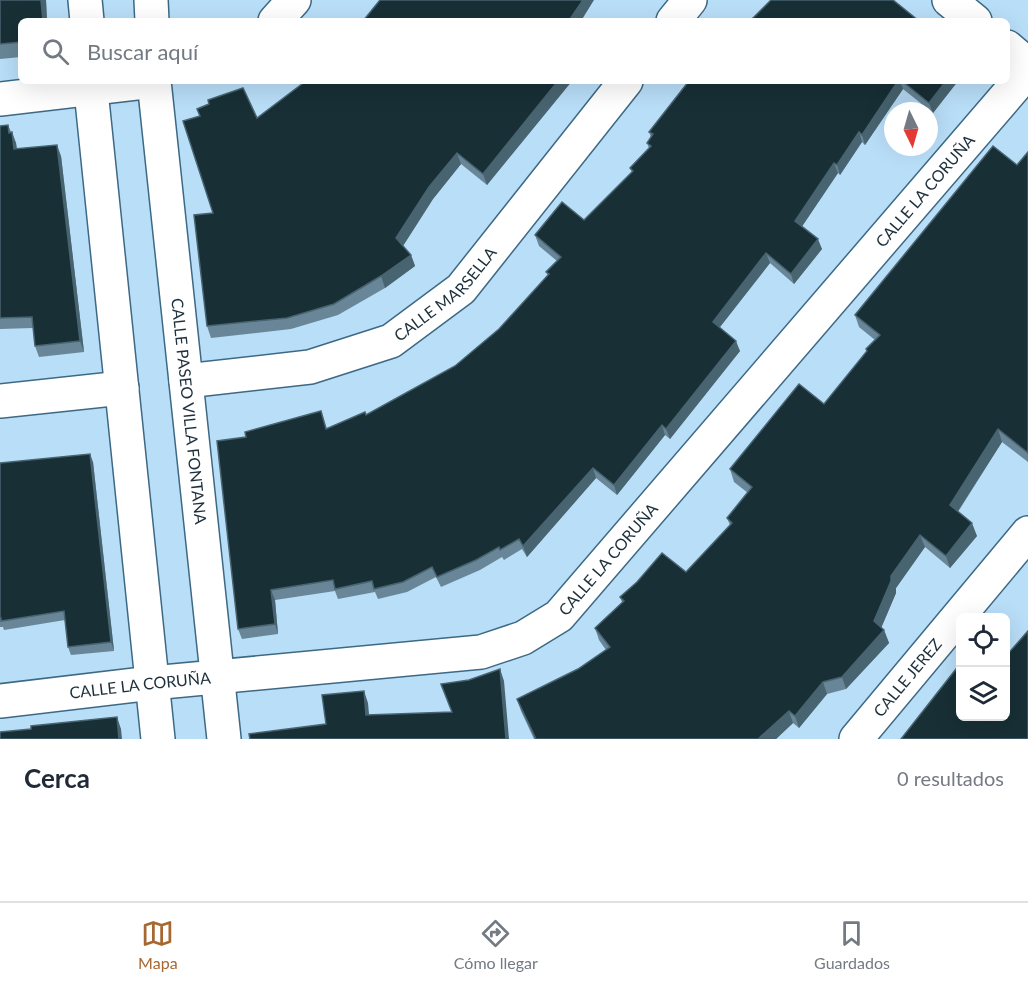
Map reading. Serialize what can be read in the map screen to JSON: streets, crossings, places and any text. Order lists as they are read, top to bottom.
{
  "streets": {
    "street": [
      "CALLE LA CORUÑA",
      "CALLE MARSELLA",
      "CALLE PASEO VILLA FONTANA",
      "CALLE JEREZ"
    ]
  },
  "crossings": [
    ["CALLE LA CORUÑA", "CALLE PASEO VILLA FONTANA"],
    ["CALLE MARSELLA", "CALLE PASEO VILLA FONTANA"]
  ],
  "north": "bottom",
  "page": {
    "search": "Buscar aquí",
    "heading": ["Cerca", "0 resultados"],
    "nav": ["Mapa", "Cómo llegar", "Guardados"]
  }
}
